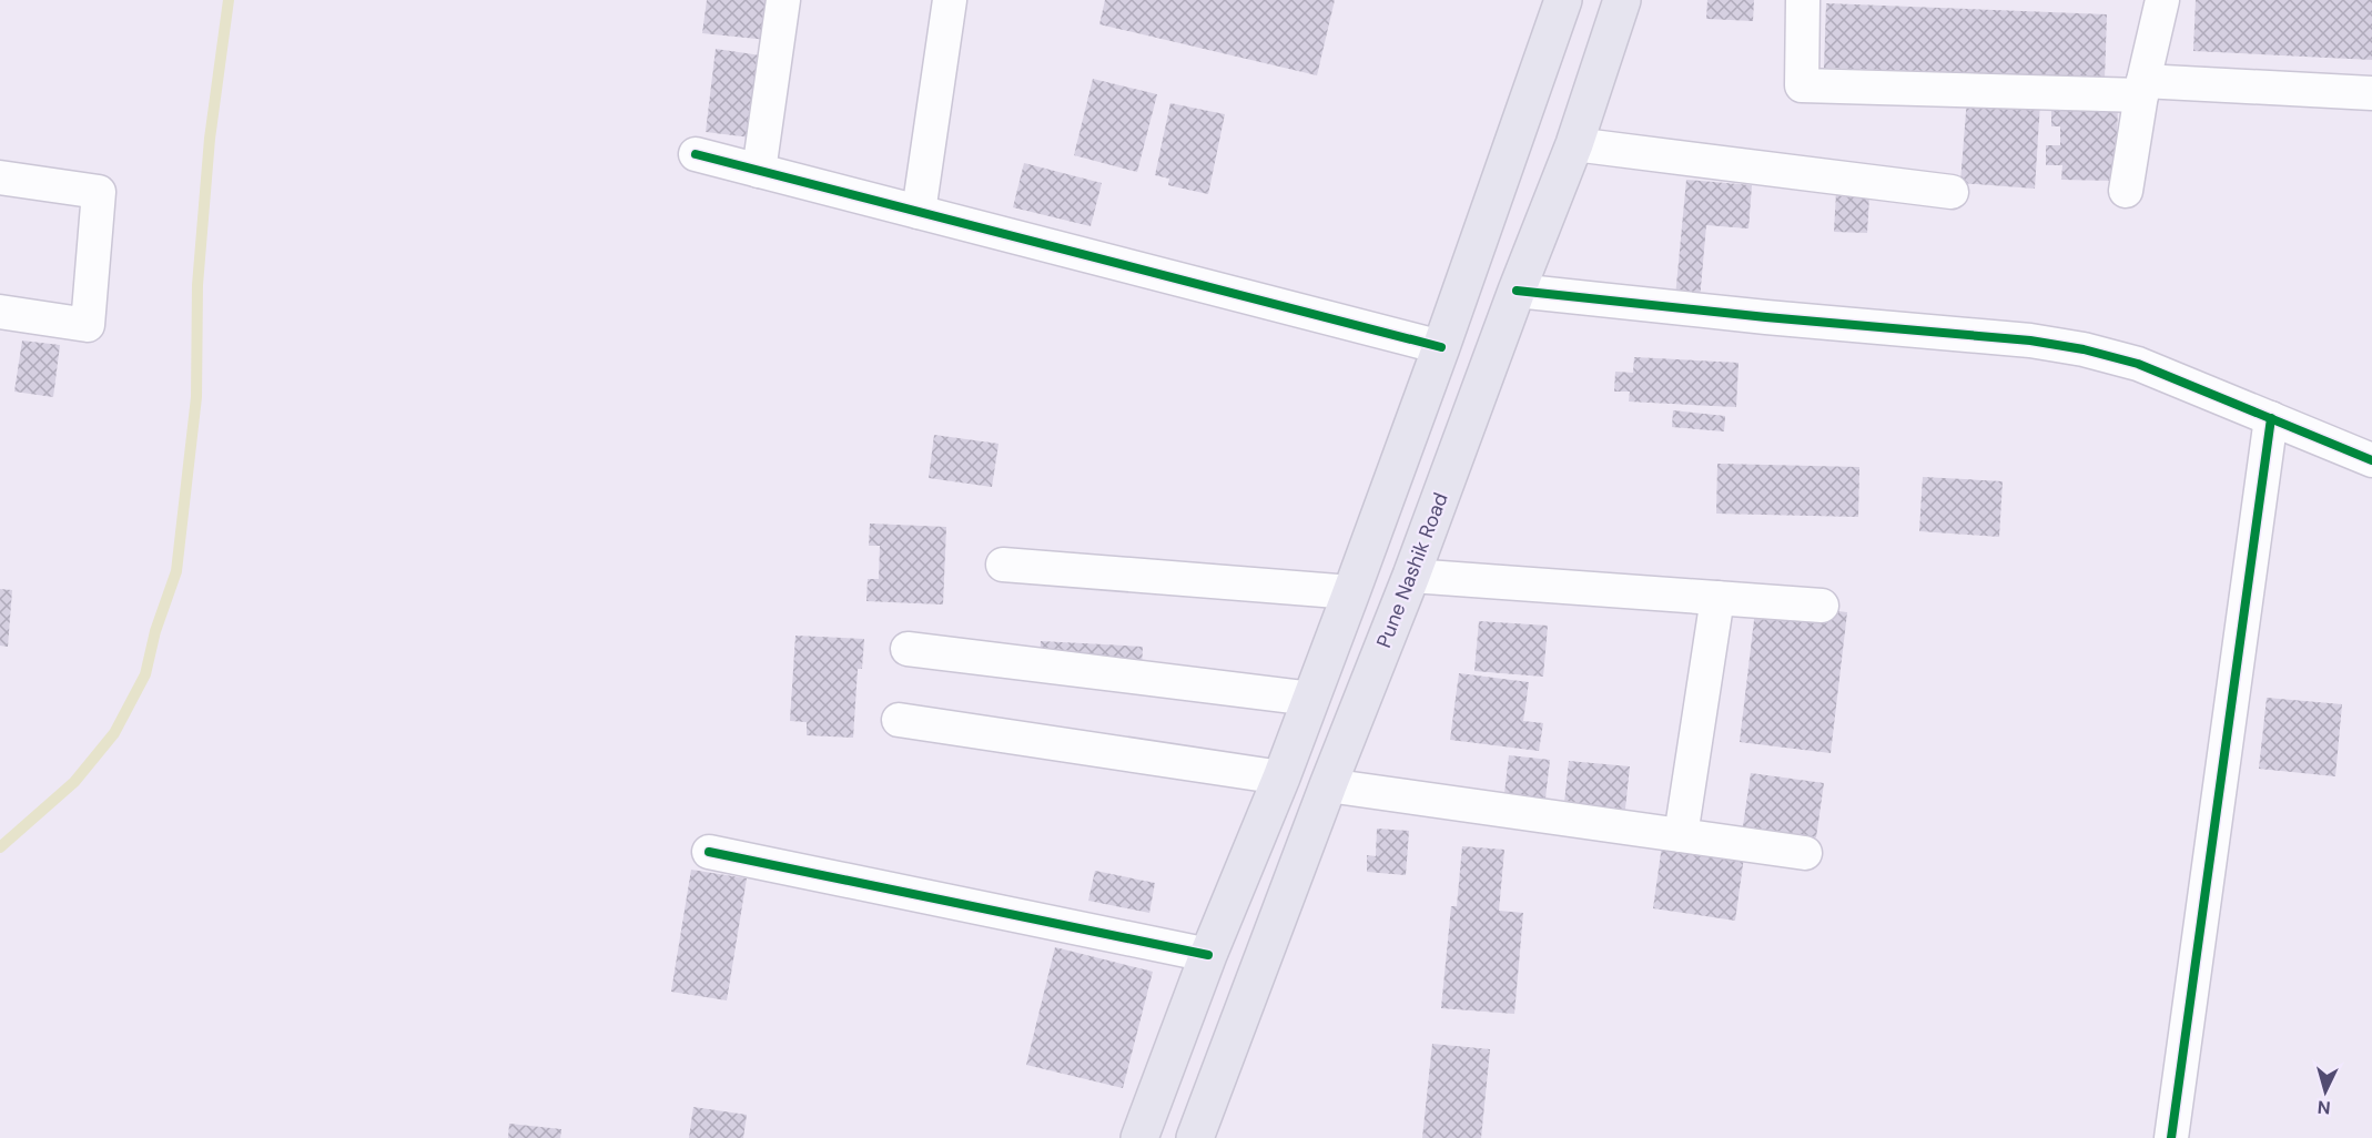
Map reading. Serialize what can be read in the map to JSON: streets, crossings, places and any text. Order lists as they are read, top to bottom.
{
  "streets": {
    "highway": ["Pune Nashik Road"]
  },
  "north": "bottom"
}
